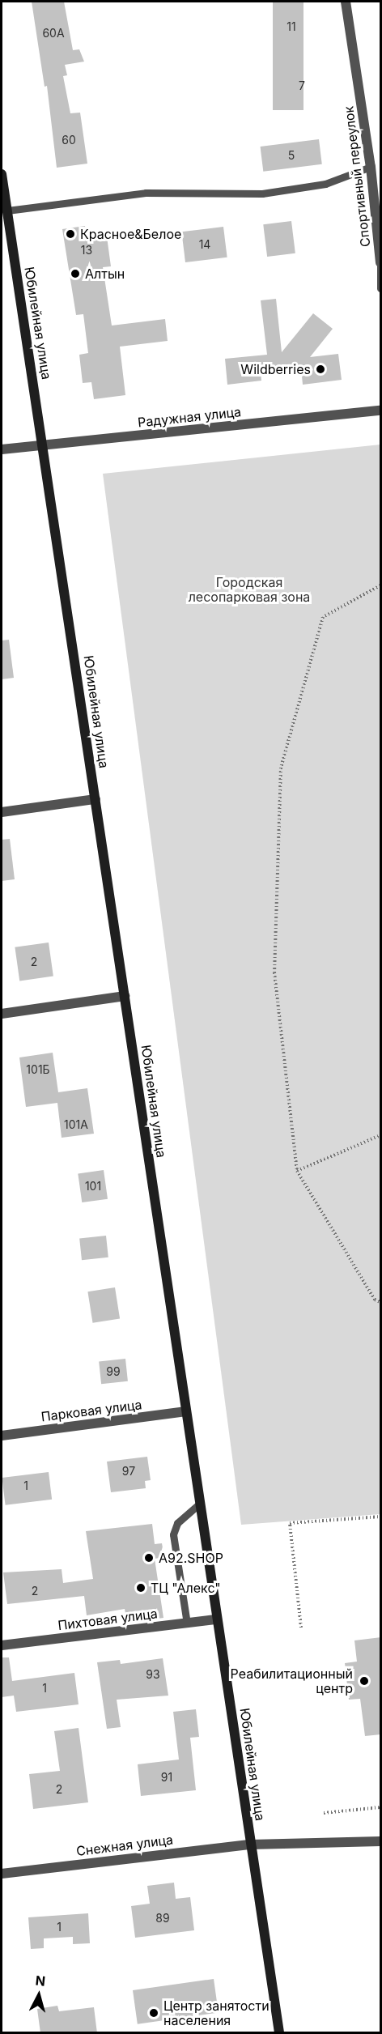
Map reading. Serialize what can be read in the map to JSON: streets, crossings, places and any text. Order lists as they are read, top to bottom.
{
  "streets": {
    "street": [
      "Спортивный переулок",
      "Юбилейная улица",
      "Радужная улица",
      "Парковая улица",
      "Пихтовая улица",
      "Снежная улица"
    ]
  },
  "crossings": [
    ["Юбилейная улица", "Радужная улица"],
    ["Юбилейная улица", "Парковая улица"],
    ["Юбилейная улица", "Пихтовая улица"],
    ["Юбилейная улица", "Снежная улица"]
  ],
  "parks": ["Городская лесопарковая зона"],
  "places": [
    "Красное&Белое",
    "Алтын",
    "Wildberries",
    "A92.SHOP",
    "ТЦ \"Алекс\"",
    "Реабилитационный центр",
    "Центр занятости населения"
  ],
  "house_numbers": [
    "11",
    "60А",
    "7",
    "60",
    "5",
    "14",
    "13",
    "2",
    "101Б",
    "101А",
    "101",
    "99",
    "97",
    "1",
    "2",
    "93",
    "1",
    "91",
    "2",
    "89",
    "1"
  ],
  "north": "top"
}
